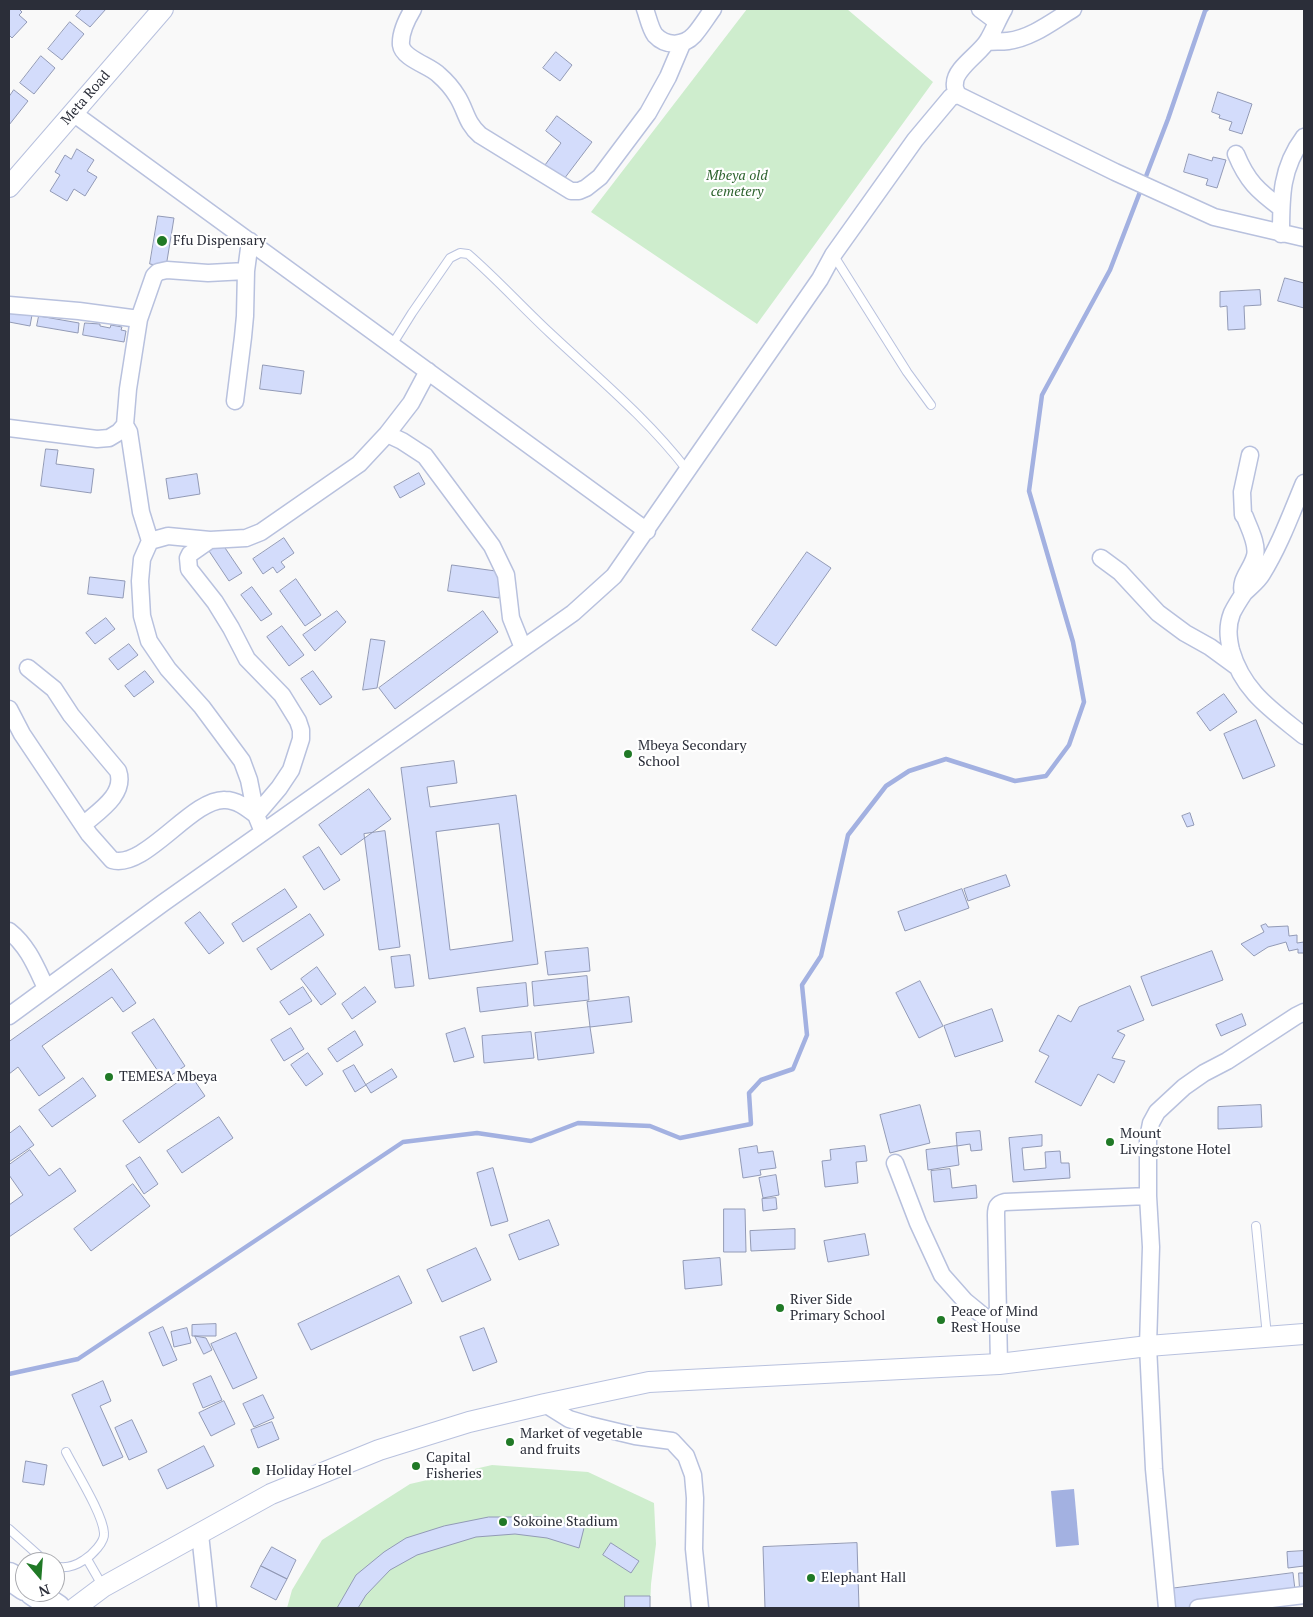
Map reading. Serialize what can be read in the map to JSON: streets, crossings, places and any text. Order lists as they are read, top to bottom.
{
  "streets": {
    "street": ["Meta Road"]
  },
  "parks": ["Mbeya old cemetery"],
  "places": [
    "Ffu Dispensary",
    "Mbeya Secondary School",
    "TEMESA Mbeya",
    "Mount Livingstone Hotel",
    "River Side Primary School",
    "Peace of Mind Rest House",
    "Market of vegetable and fruits",
    "Capital Fisheries",
    "Holiday Hotel",
    "Sokoine Stadium",
    "Elephant Hall"
  ],
  "north": "bottom"
}
